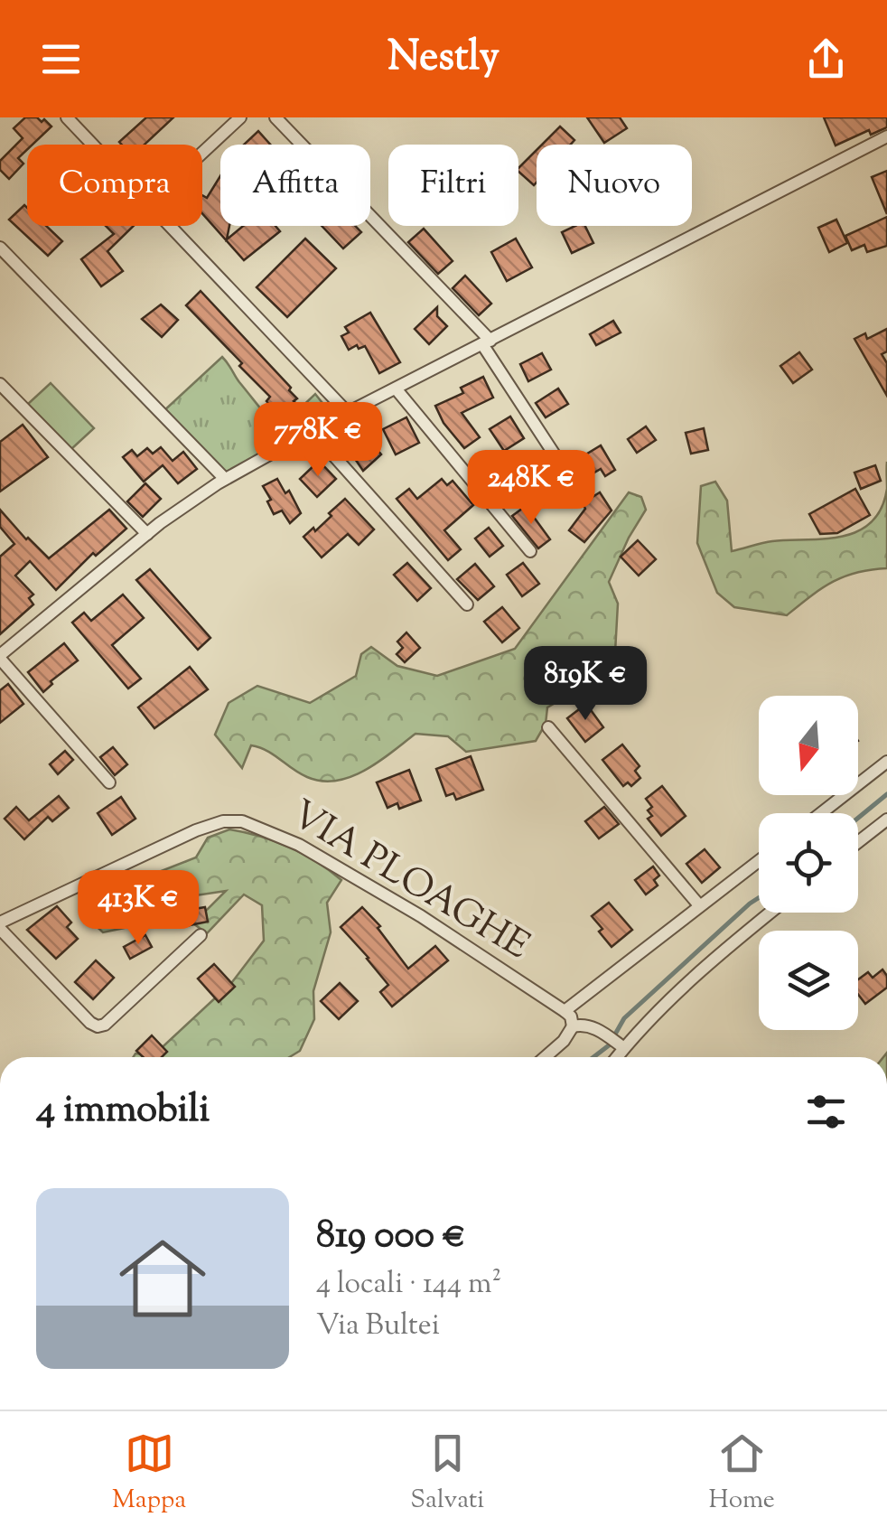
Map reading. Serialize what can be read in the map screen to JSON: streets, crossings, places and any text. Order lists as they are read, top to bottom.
{
  "streets": {
    "street": ["VIA PLOAGHE"]
  },
  "north": "bottom",
  "page": {
    "header": "Nestly",
    "chip": [
      "Compra",
      "Affitta",
      "Filtri",
      "Nuovo"
    ],
    "price": [
      "778K €",
      "248K €",
      "819K €",
      "413K €"
    ],
    "heading": "4 immobili",
    "list": [
      {
        "name": "819 000 €",
        "note": "4 locali · 144 m² · Via Bultei"
      }
    ],
    "tabs": ["Mappa", "Salvati", "Home"]
  }
}
